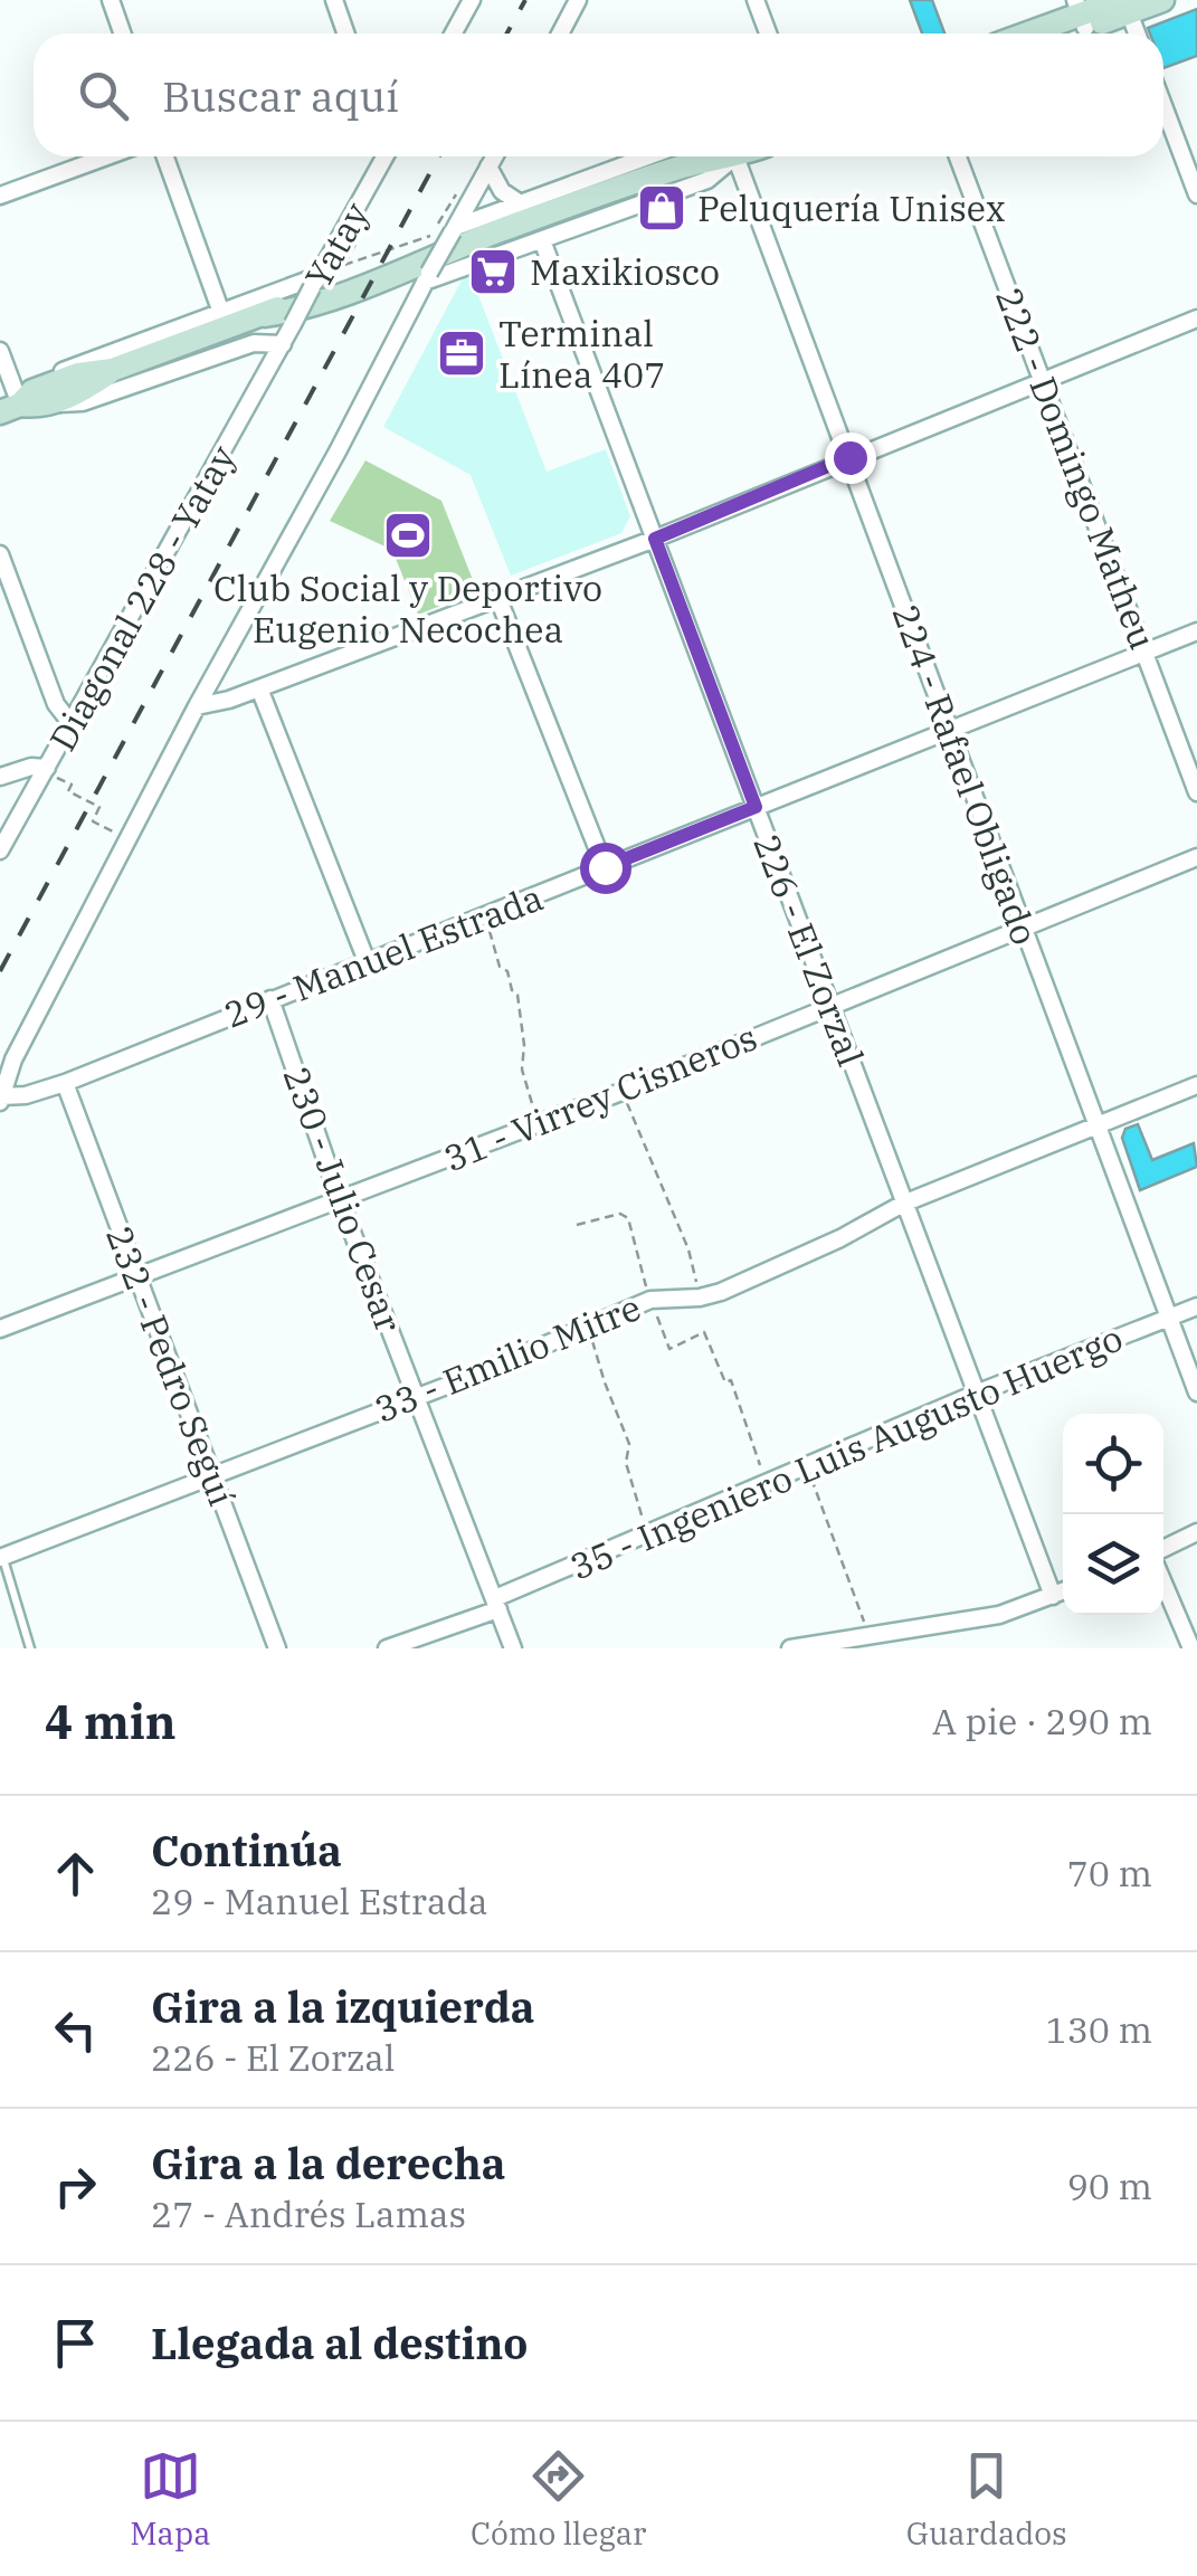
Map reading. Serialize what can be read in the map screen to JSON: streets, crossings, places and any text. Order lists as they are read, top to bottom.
{
  "streets": {
    "street": [
      "Yatay",
      "222 - Domingo Matheu",
      "Diagonal 228 - Yatay",
      "224 - Rafael Obligado",
      "226 - El Zorzal",
      "29 - Manuel Estrada",
      "31 - Virrey Cisneros",
      "230 - Julio Cesar",
      "33 - Emilio Mitre",
      "232 - Pedro Seguí",
      "35 - Ingeniero Luis Augusto Huergo"
    ]
  },
  "crossings": [
    ["Yatay", "Diagonal 228 - Yatay"],
    ["222 - Domingo Matheu", "29 - Manuel Estrada"],
    ["224 - Rafael Obligado", "29 - Manuel Estrada"],
    ["224 - Rafael Obligado", "31 - Virrey Cisneros"],
    ["224 - Rafael Obligado", "33 - Emilio Mitre"],
    ["224 - Rafael Obligado", "35 - Ingeniero Luis Augusto Huergo"],
    ["226 - El Zorzal", "29 - Manuel Estrada"],
    ["226 - El Zorzal", "31 - Virrey Cisneros"],
    ["226 - El Zorzal", "33 - Emilio Mitre"],
    ["226 - El Zorzal", "35 - Ingeniero Luis Augusto Huergo"],
    ["29 - Manuel Estrada", "230 - Julio Cesar"],
    ["29 - Manuel Estrada", "232 - Pedro Seguí"],
    ["31 - Virrey Cisneros", "230 - Julio Cesar"],
    ["31 - Virrey Cisneros", "232 - Pedro Seguí"],
    ["230 - Julio Cesar", "33 - Emilio Mitre"],
    ["230 - Julio Cesar", "35 - Ingeniero Luis Augusto Huergo"],
    ["33 - Emilio Mitre", "232 - Pedro Seguí"]
  ],
  "places": {
    "shop": ["Peluquería Unisex"],
    "supermarket": ["Maxikiosco"],
    "office": ["Terminal Línea 407"],
    "sports": ["Club Social y Deportivo Eugenio Necochea"]
  },
  "page": {
    "search": "Buscar aquí",
    "heading": ["4 min", "A pie · 290 m"],
    "list": [
      ["Continúa", "29 - Manuel Estrada", "70 m"],
      ["Gira a la izquierda", "226 - El Zorzal", "130 m"],
      ["Gira a la derecha", "27 - Andrés Lamas", "90 m"],
      "Llegada al destino"
    ],
    "nav": ["Mapa", "Cómo llegar", "Guardados"]
  }
}
